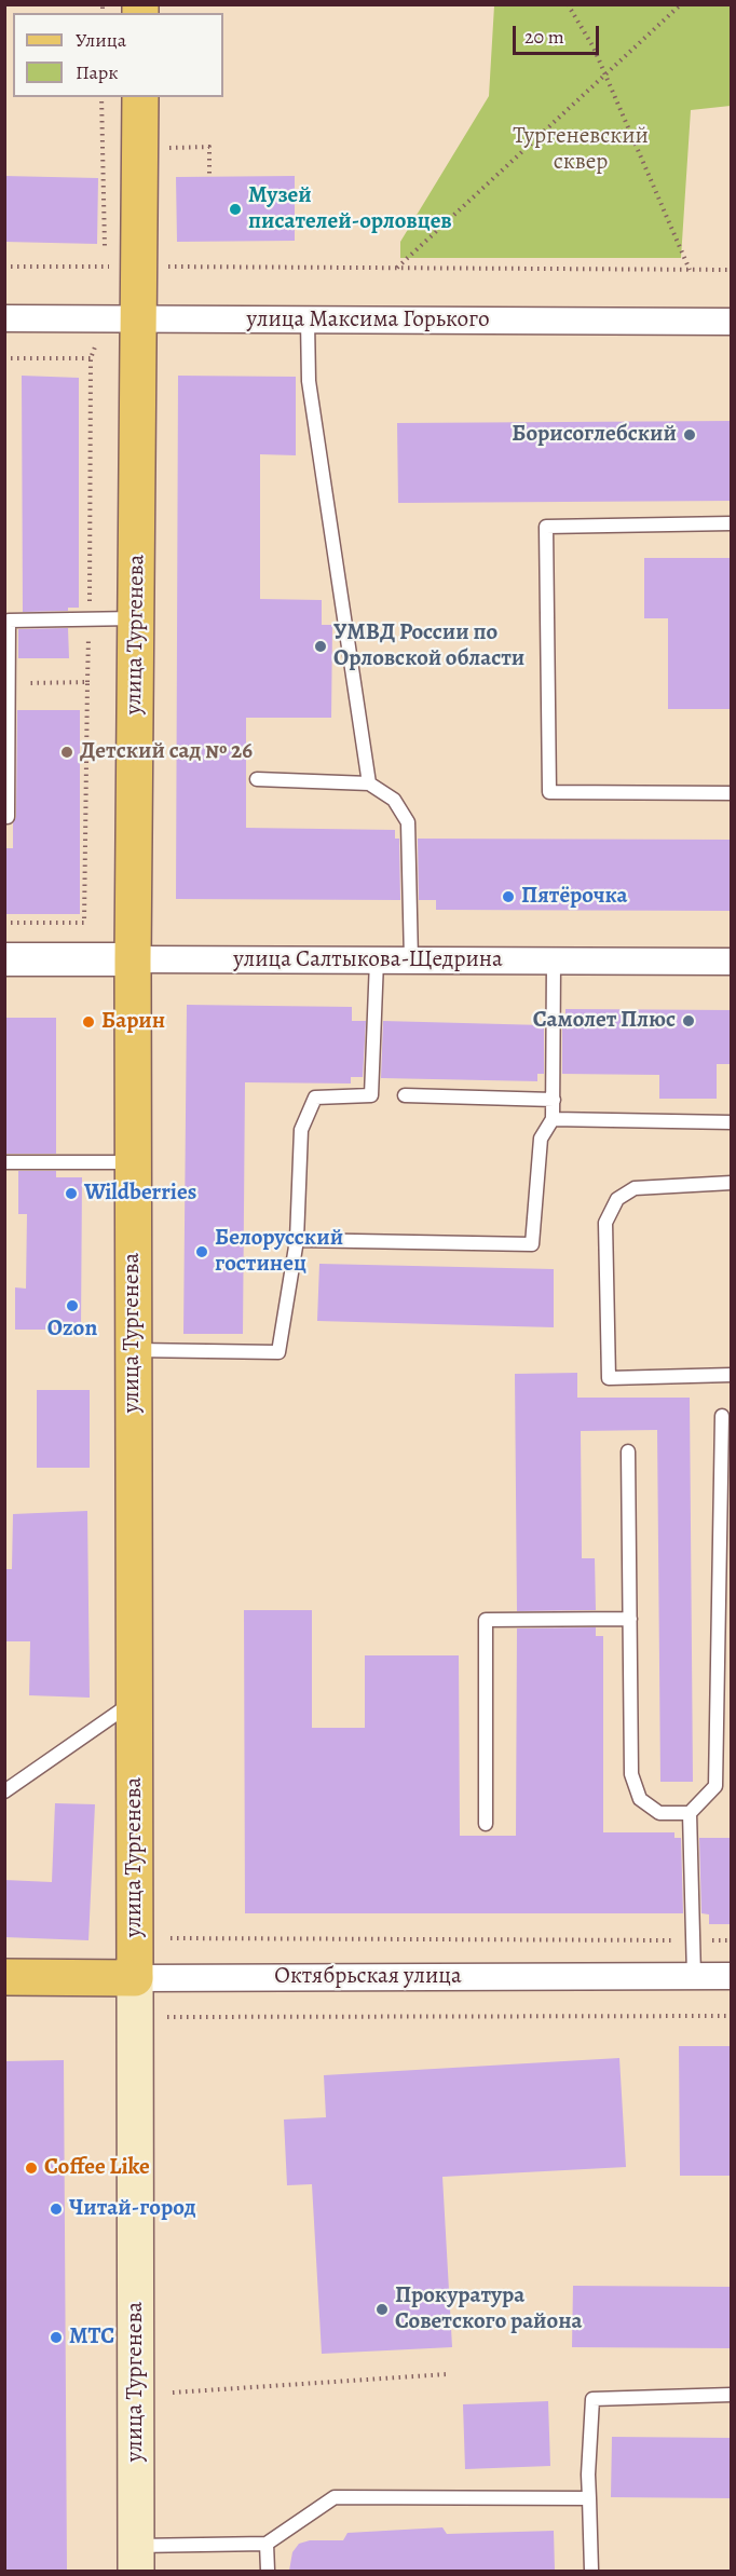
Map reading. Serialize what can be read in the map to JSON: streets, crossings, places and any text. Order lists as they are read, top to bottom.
{
  "streets": {
    "main road": ["улица Тургенева", "Октябрьская улица"],
    "street": ["улица Максима Горького", "улица Салтыкова-Щедрина"]
  },
  "crossings": [
    ["улица Максима Горького", "улица Тургенева"],
    ["улица Тургенева", "улица Салтыкова-Щедрина"],
    ["улица Тургенева", "Октябрьская улица"]
  ],
  "parks": ["Тургеневский сквер"],
  "places": [
    "Музей писателей-орловцев",
    "Борисоглебский",
    "УМВД России по Орловской области",
    "Детский сад № 26",
    "Пятёрочка",
    "Самолет Плюс",
    "Барин",
    "Wildberries",
    "Белорусский гостинец",
    "Ozon",
    "Coffee Like",
    "Читай-город",
    "Прокуратура Советского района",
    "МТС"
  ],
  "legend": ["Улица", "Парк"],
  "scale_bar": "20 m"
}
